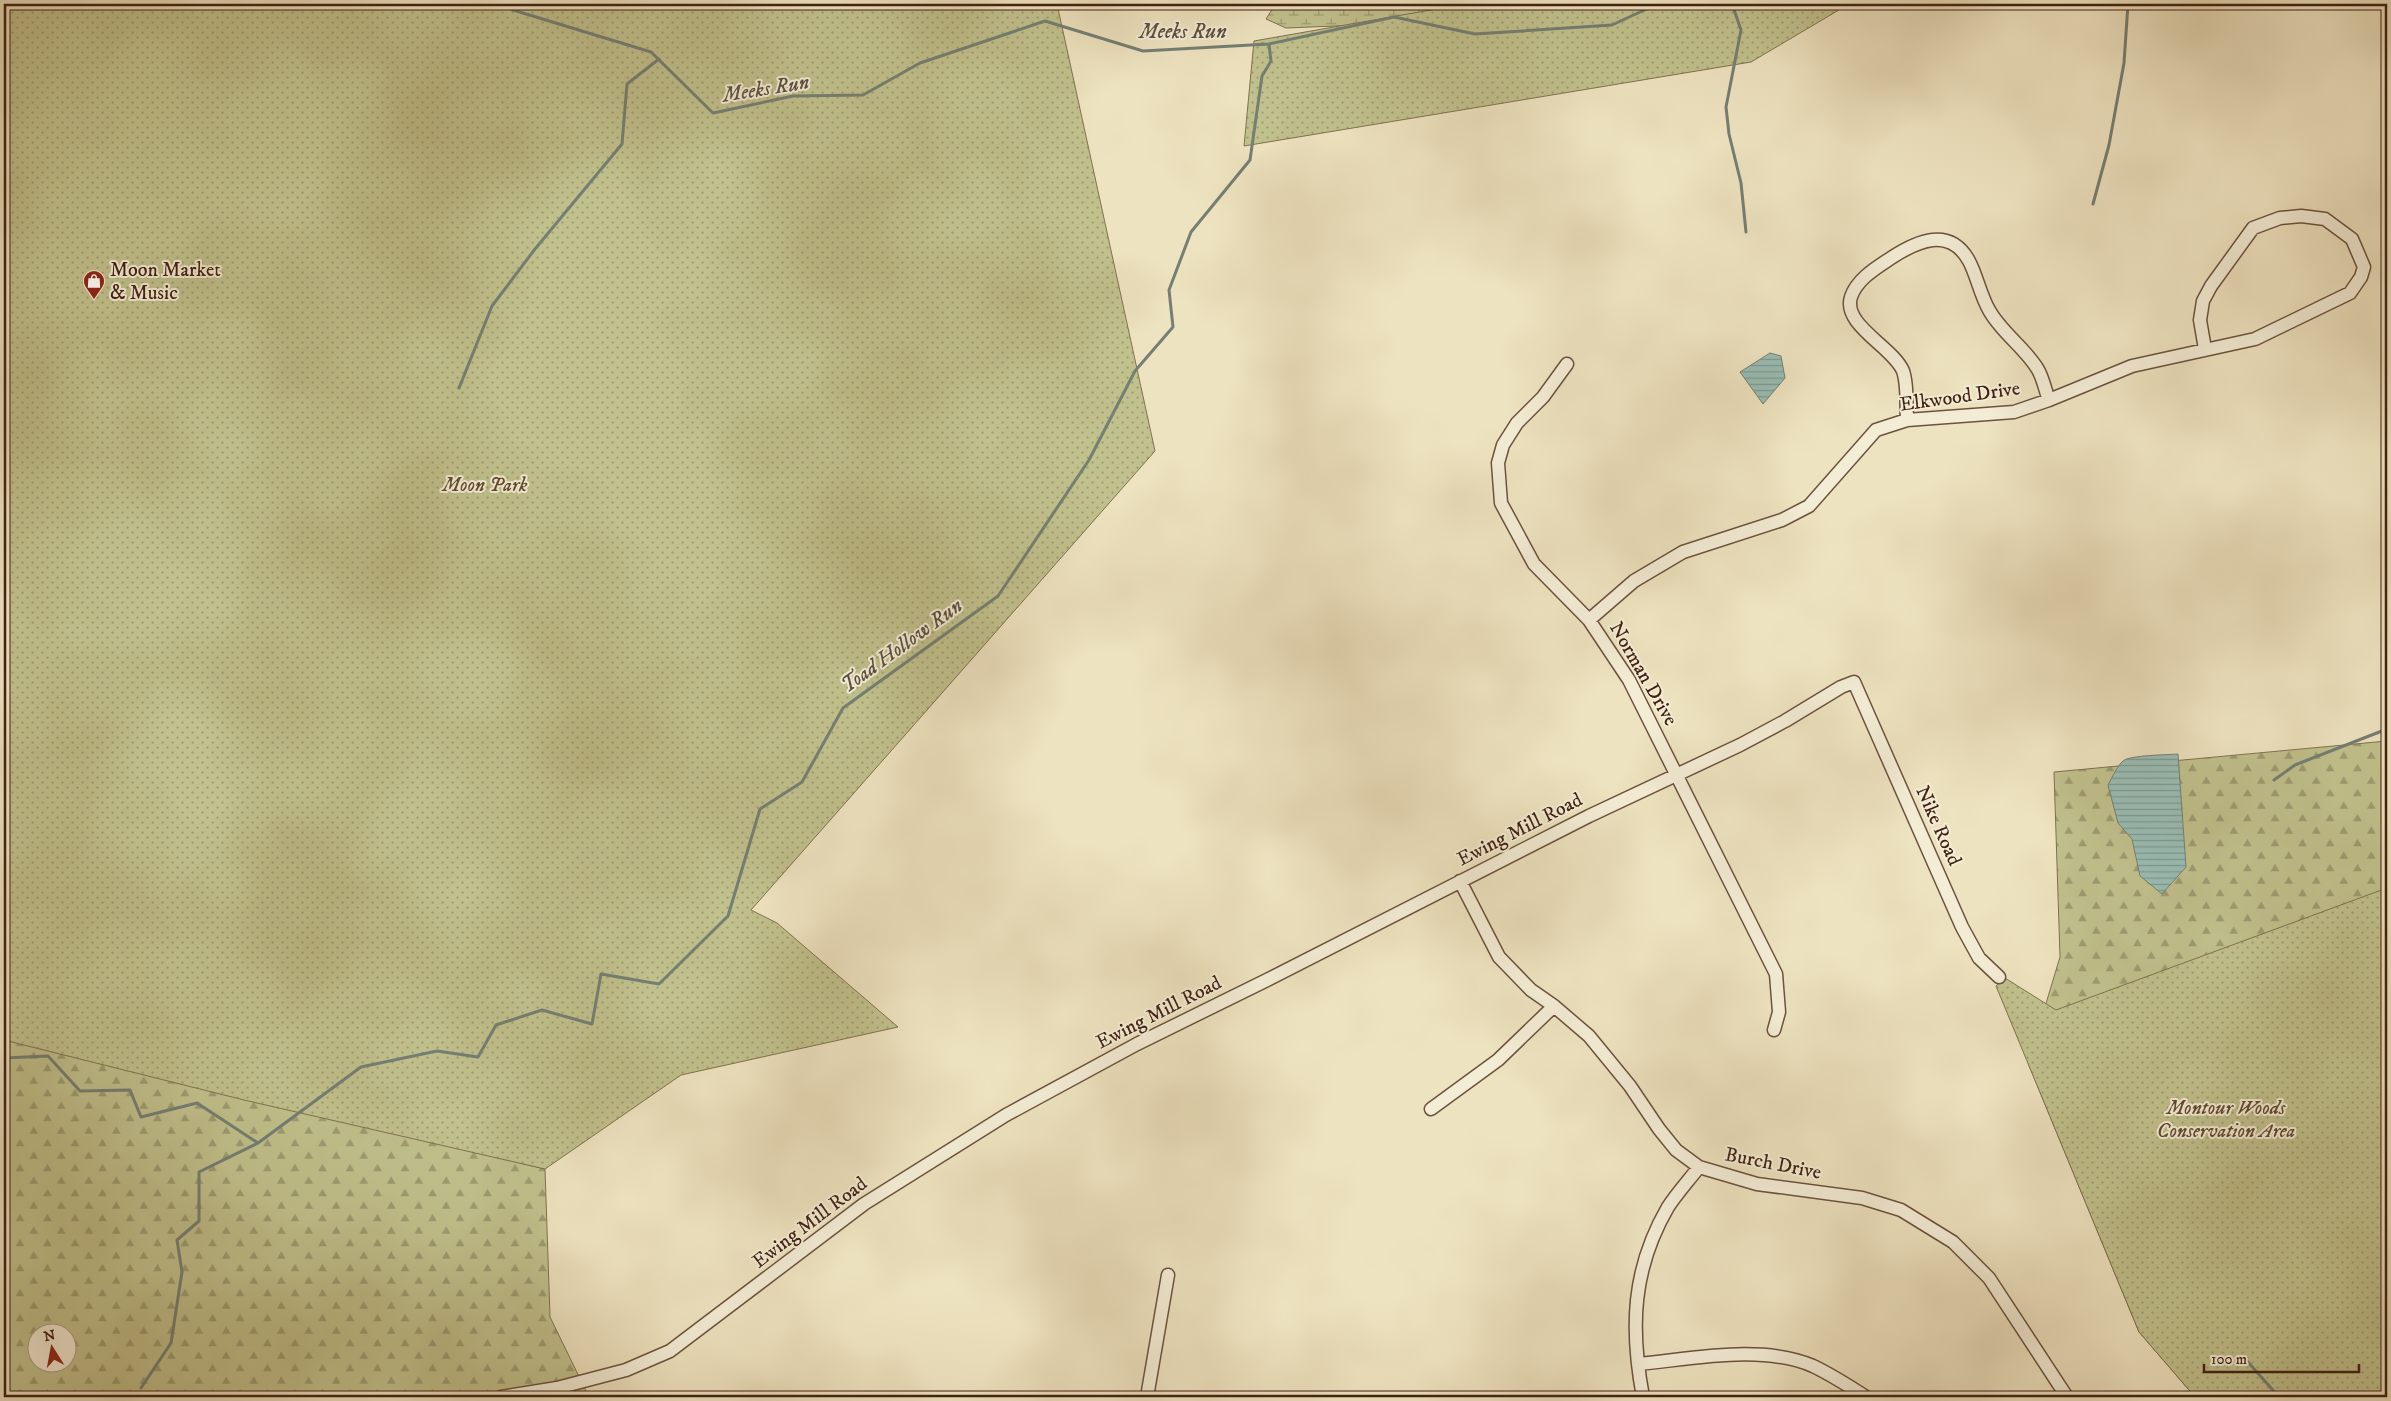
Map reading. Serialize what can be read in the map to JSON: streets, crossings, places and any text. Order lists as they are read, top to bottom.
{
  "streets": {
    "street": [
      "Elkwood Drive",
      "Norman Drive",
      "Nike Road",
      "Ewing Mill Road",
      "Burch Drive"
    ]
  },
  "crossings": [
    ["Elkwood Drive", "Norman Drive"],
    ["Norman Drive", "Ewing Mill Road"],
    ["Nike Road", "Ewing Mill Road"],
    ["Ewing Mill Road", "Burch Drive"]
  ],
  "water": ["Meeks Run", "Toad Hollow Run"],
  "parks": ["Moon Park", "Montour Woods Conservation Area"],
  "places": {
    "shop": ["Moon Market & Music"]
  },
  "scale_bar": "100 m",
  "north": "top"
}
